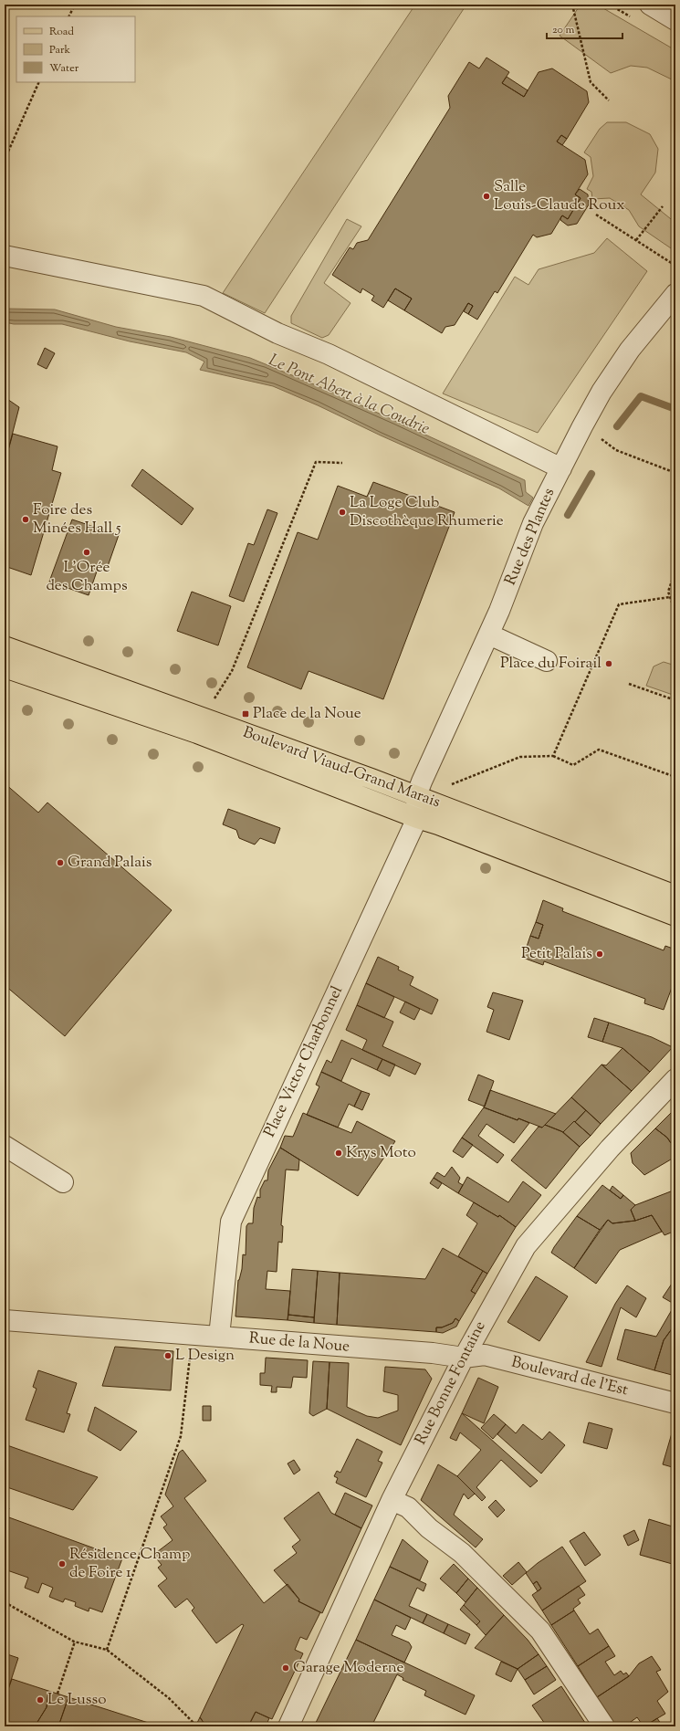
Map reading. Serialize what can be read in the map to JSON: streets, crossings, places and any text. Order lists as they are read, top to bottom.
{
  "streets": {
    "main road": ["Boulevard Viaud-Grand Marais"],
    "street": [
      "Rue des Plantes",
      "Place Victor Charbonnel",
      "Rue de la Noue",
      "Boulevard de l'Est",
      "Rue Bonne Fontaine"
    ]
  },
  "crossings": [
    ["Rue des Plantes", "Boulevard Viaud-Grand Marais"],
    ["Rue des Plantes", "Place Victor Charbonnel"],
    ["Boulevard Viaud-Grand Marais", "Place Victor Charbonnel"],
    ["Place Victor Charbonnel", "Rue de la Noue"],
    ["Rue de la Noue", "Boulevard de l'Est"],
    ["Rue de la Noue", "Rue Bonne Fontaine"],
    ["Boulevard de l'Est", "Rue Bonne Fontaine"]
  ],
  "water": ["Le Pont Abert à la Coudrie"],
  "places": {
    "other": [
      "Salle Louis-Claude Roux",
      "La Loge Club Discothèque Rhumerie",
      "Foire des Minées Hall 5",
      "L'Orée des Champs",
      "Place du Foirail",
      "Grand Palais",
      "Petit Palais",
      "Krys Moto",
      "L Design",
      "Résidence Champ de Foire 1",
      "Garage Moderne",
      "Le Lusso"
    ],
    "transit": ["Place de la Noue"]
  },
  "legend": ["Road", "Park", "Water"],
  "scale_bar": "20 m"
}
